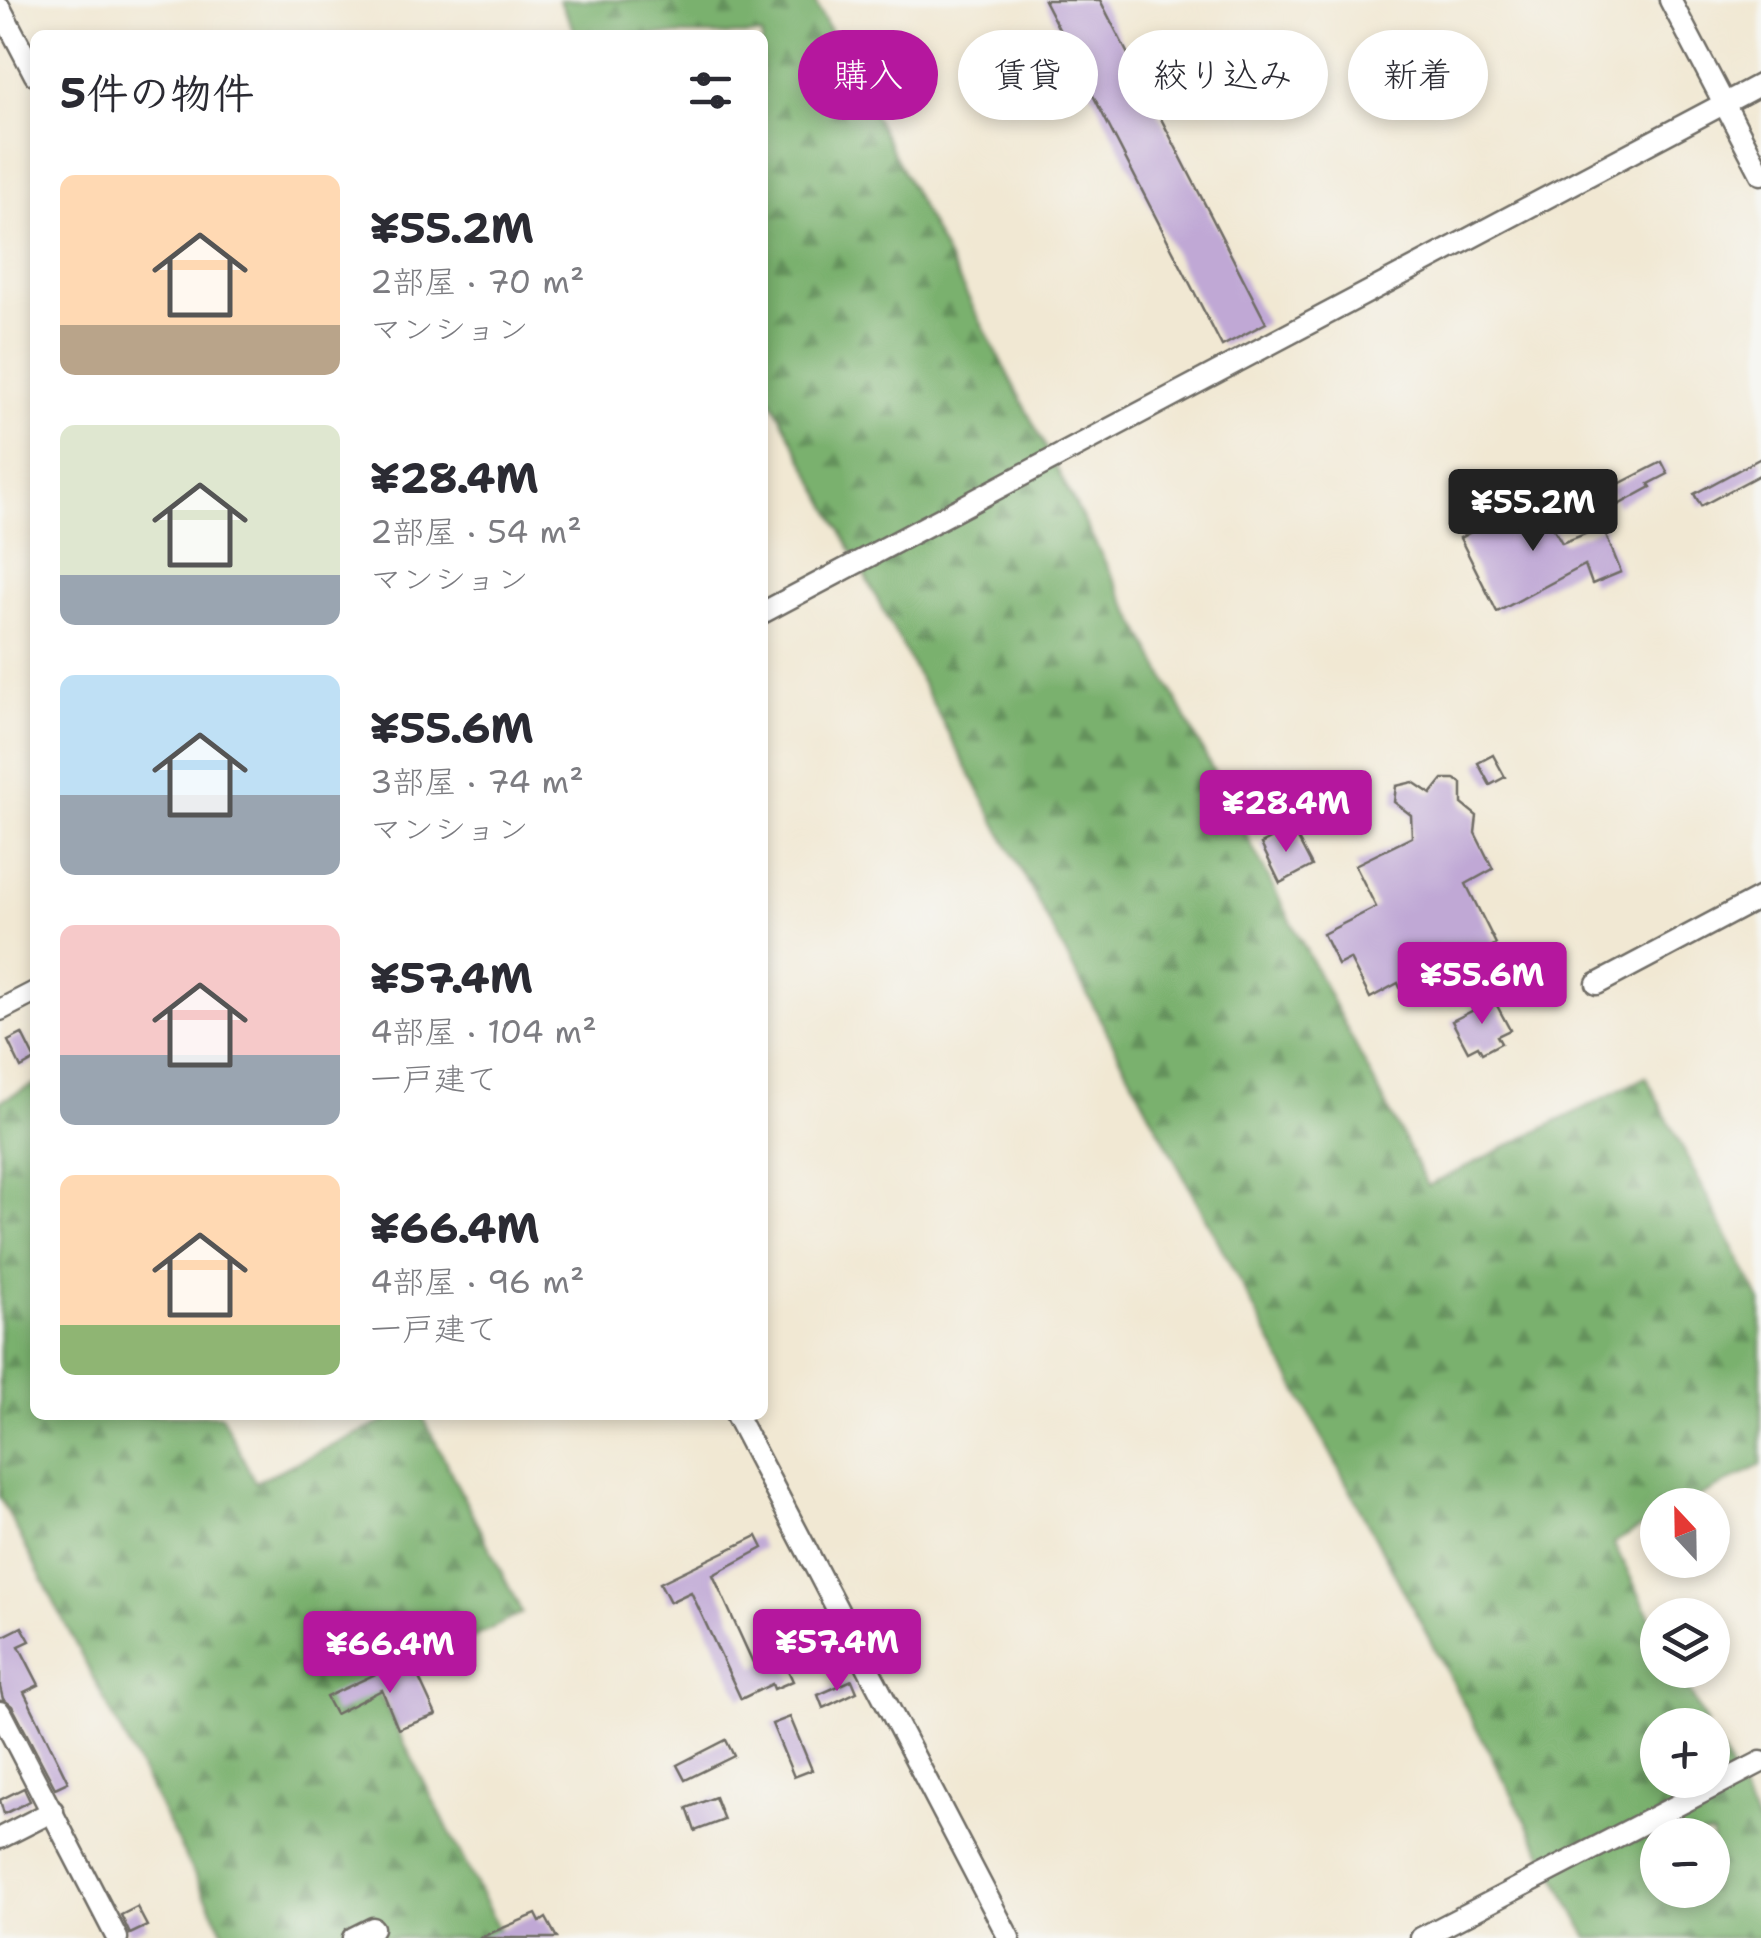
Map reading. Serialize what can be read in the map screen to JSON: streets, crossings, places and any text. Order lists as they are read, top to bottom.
{
  "north": "top",
  "page": {
    "chip": [
      "購入",
      "賃貸",
      "絞り込み",
      "新着"
    ],
    "heading": "5件の物件",
    "list": [
      {
        "name": "¥55.2M",
        "note": "2部屋 · 70 m² · マンション"
      },
      {
        "name": "¥28.4M",
        "note": "2部屋 · 54 m² · マンション"
      },
      {
        "name": "¥55.6M",
        "note": "3部屋 · 74 m² · マンション"
      },
      {
        "name": "¥57.4M",
        "note": "4部屋 · 104 m² · 一戸建て"
      },
      {
        "name": "¥66.4M",
        "note": "4部屋 · 96 m² · 一戸建て"
      }
    ],
    "price": [
      "¥55.2M",
      "¥28.4M",
      "¥55.6M",
      "¥57.4M",
      "¥66.4M"
    ],
    "map_buttons": ["+", "−"]
  }
}
